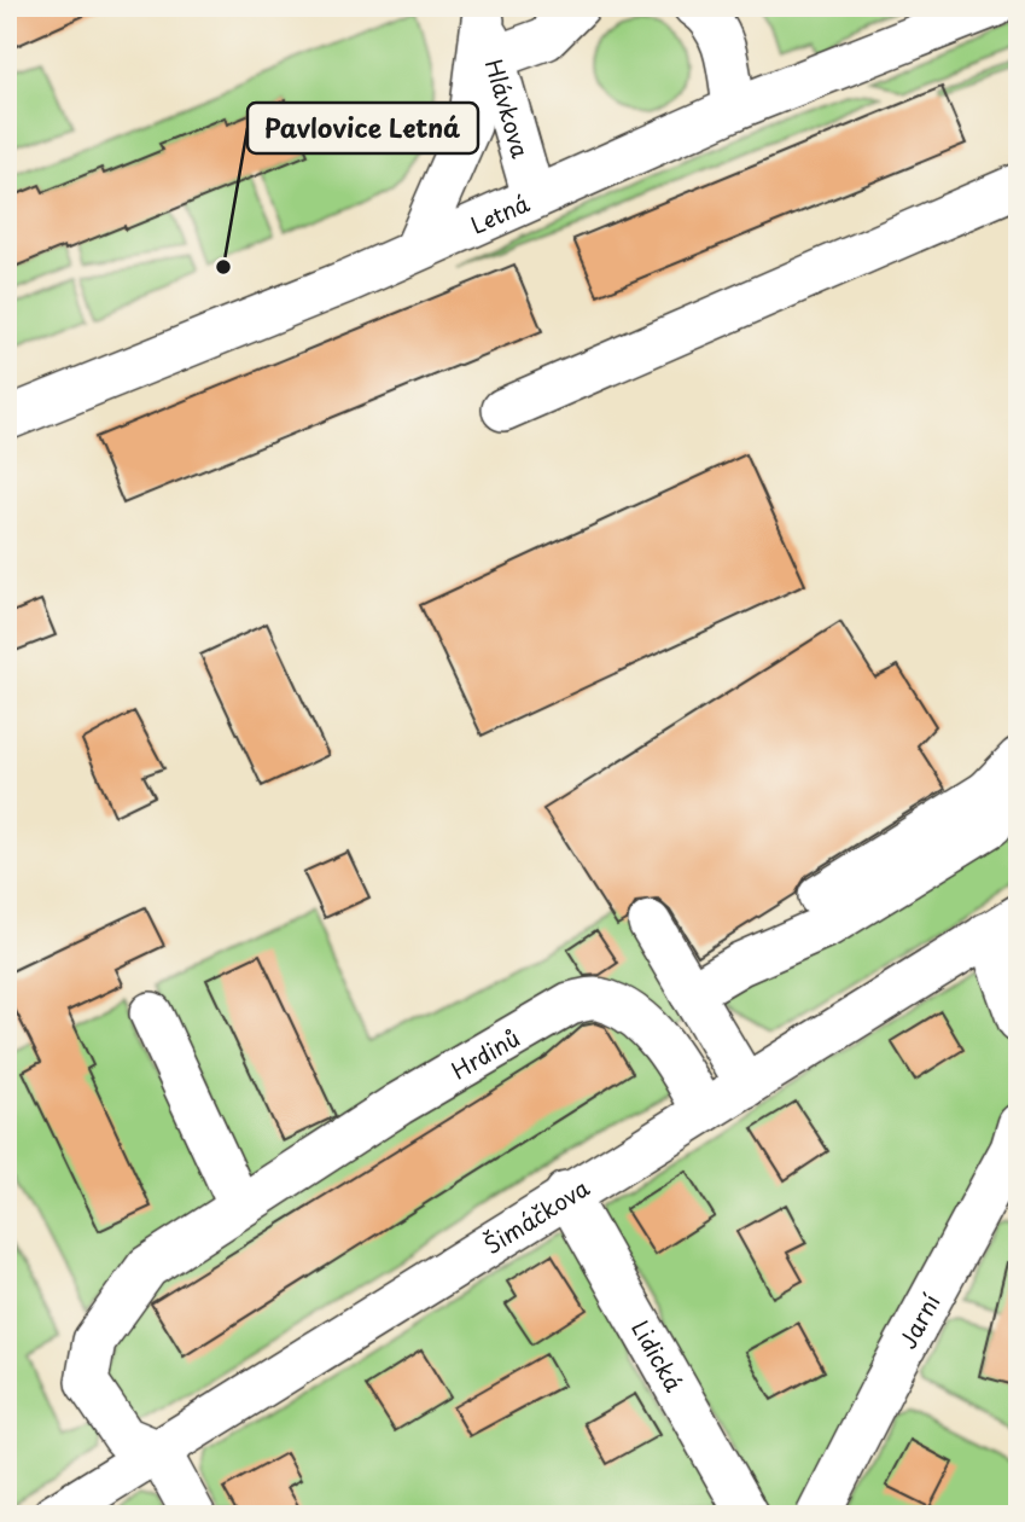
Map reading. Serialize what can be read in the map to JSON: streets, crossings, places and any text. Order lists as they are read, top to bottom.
{
  "streets": {
    "street": [
      "Hlávkova",
      "Letná",
      "Hrdinů",
      "Šimáčkova",
      "Jarní",
      "Lidická"
    ]
  },
  "crossings": [
    ["Hlávkova", "Letná"],
    ["Hrdinů", "Šimáčkova"],
    ["Šimáčkova", "Lidická"]
  ],
  "places": ["Pavlovice Letná"]
}
